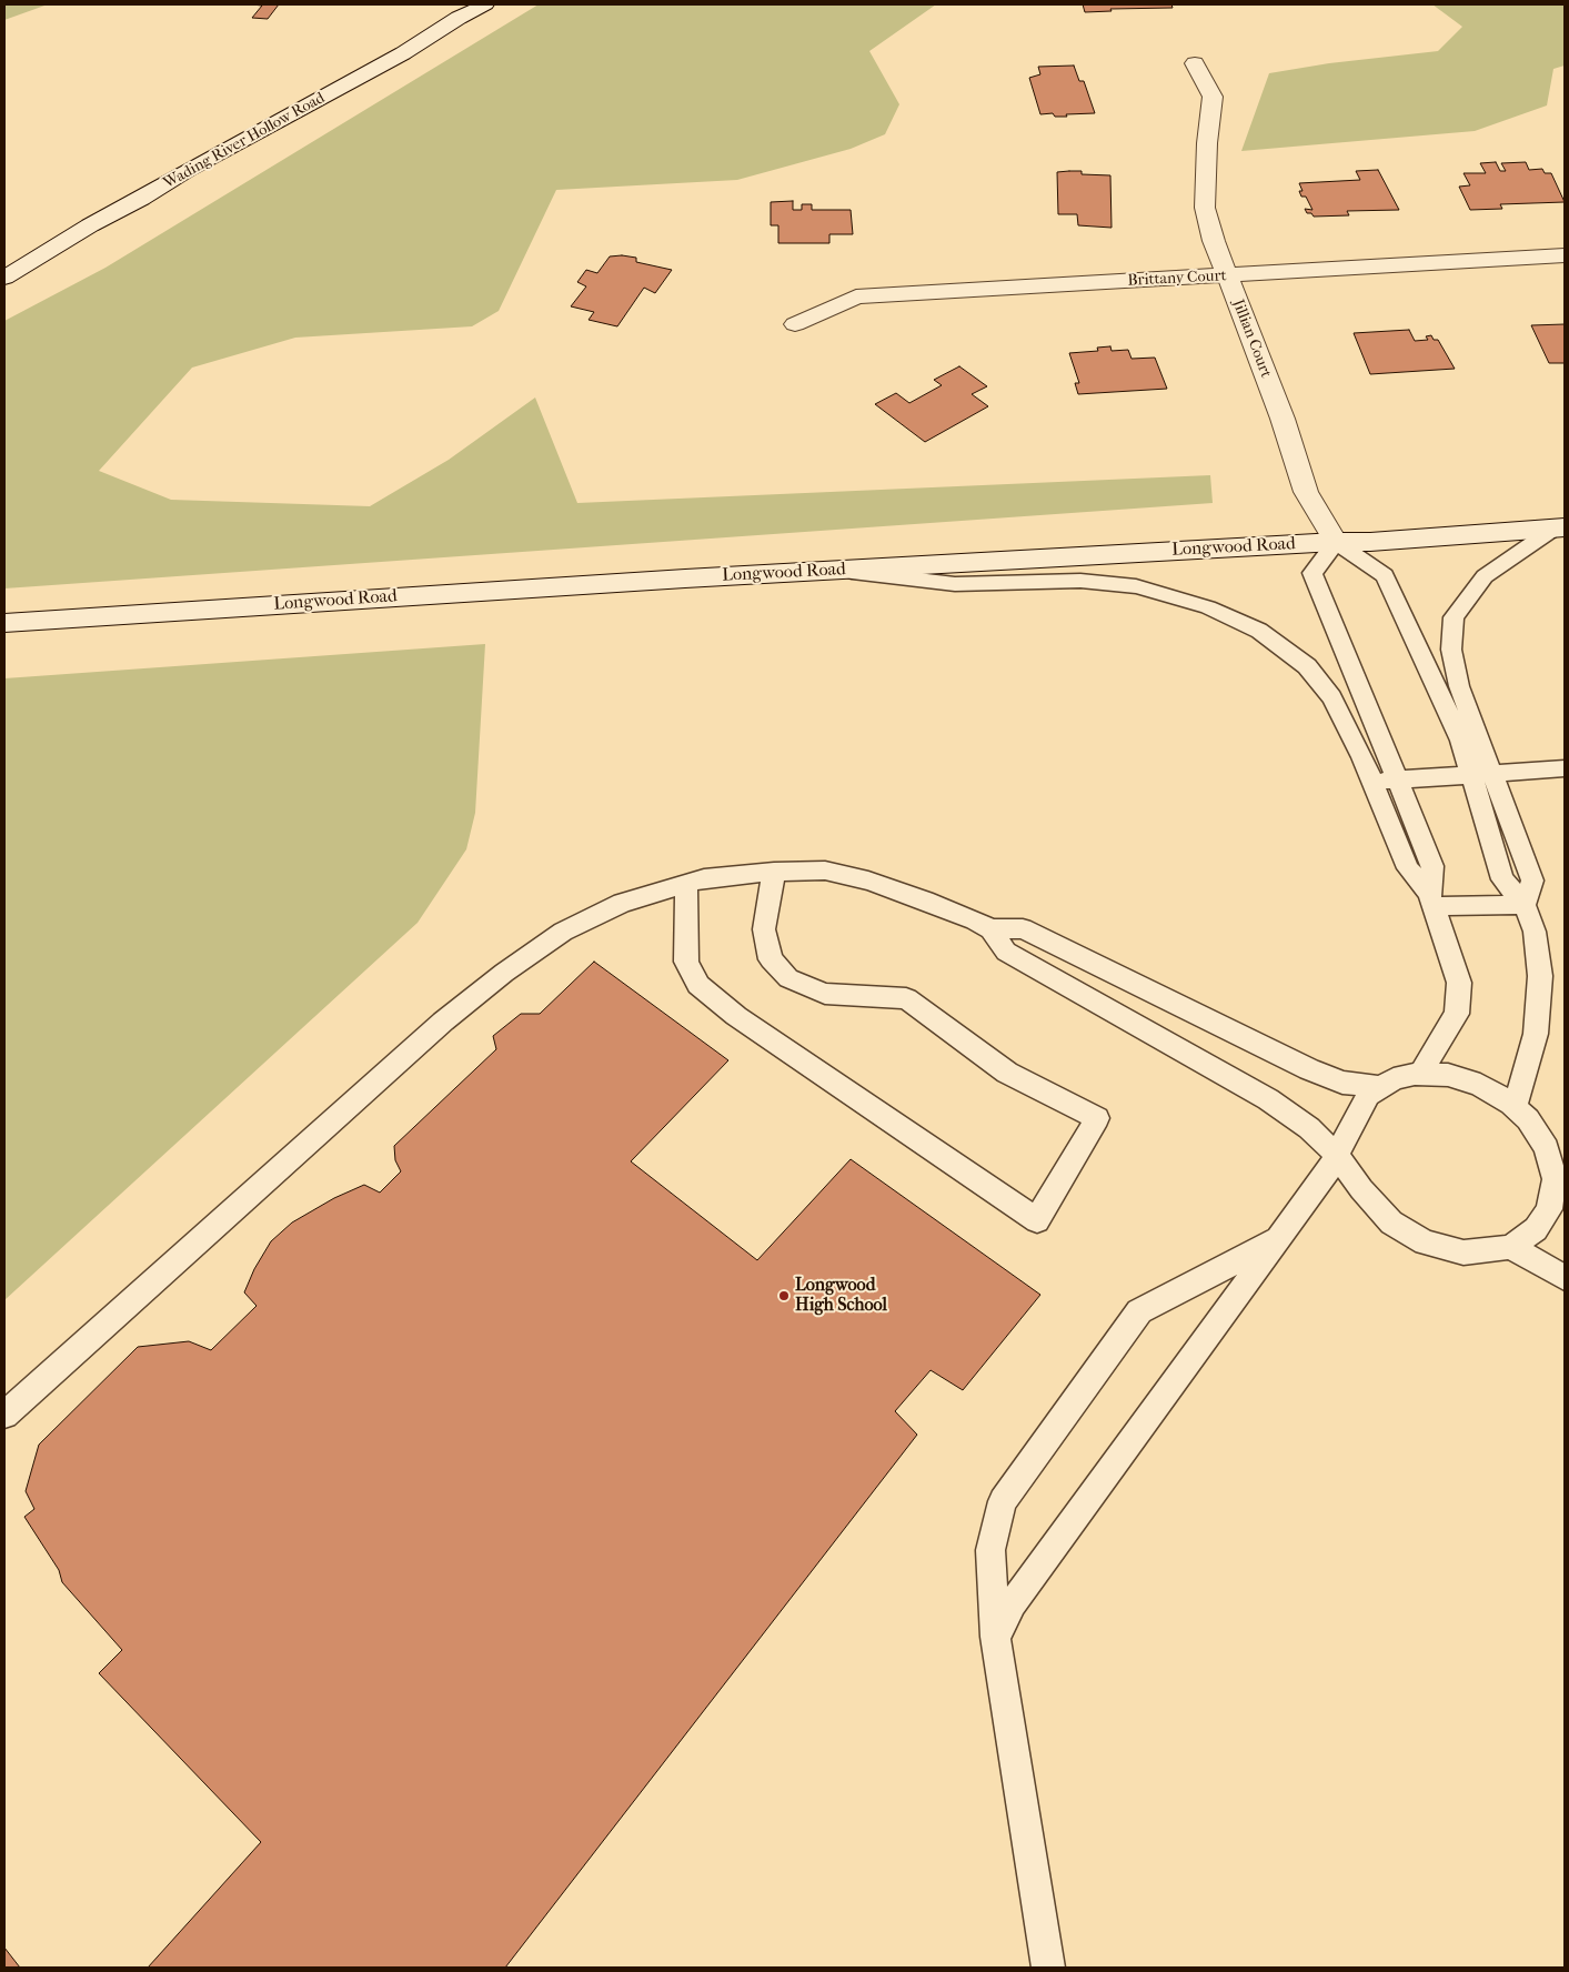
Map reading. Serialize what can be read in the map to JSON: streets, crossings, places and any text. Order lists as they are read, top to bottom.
{
  "streets": {
    "street": [
      "Wading River Hollow Road",
      "Brittany Court",
      "Jillian Court",
      "Longwood Road"
    ]
  },
  "crossings": [
    ["Brittany Court", "Jillian Court"],
    ["Jillian Court", "Longwood Road"]
  ],
  "places": ["Longwood High School"]
}
